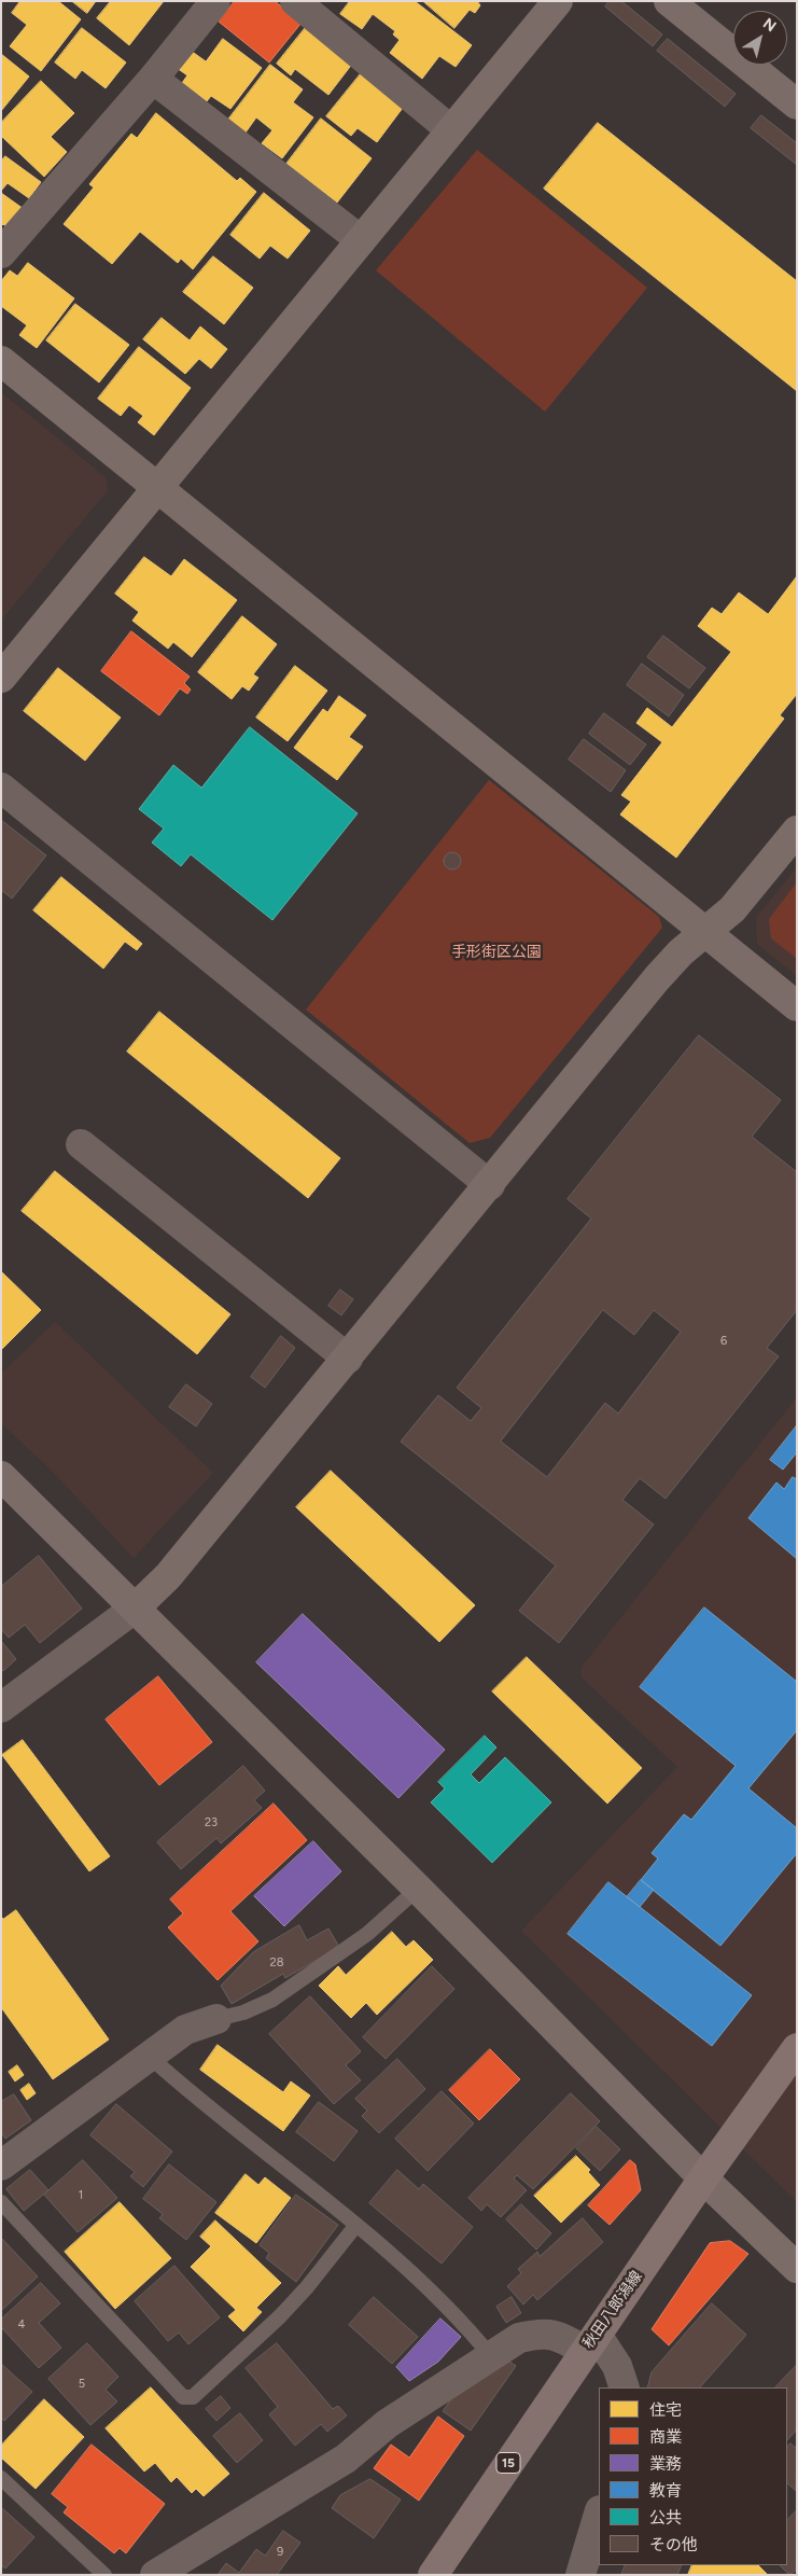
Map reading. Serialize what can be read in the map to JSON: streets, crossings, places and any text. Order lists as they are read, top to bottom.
{
  "streets": {
    "main road": ["秋田八郎潟線", "15"]
  },
  "parks": ["手形街区公園"],
  "house_numbers": [
    "6",
    "23",
    "28",
    "1",
    "4",
    "5",
    "9"
  ],
  "legend": [
    "住宅",
    "商業",
    "業務",
    "教育",
    "公共",
    "その他"
  ],
  "north": "top right"
}
